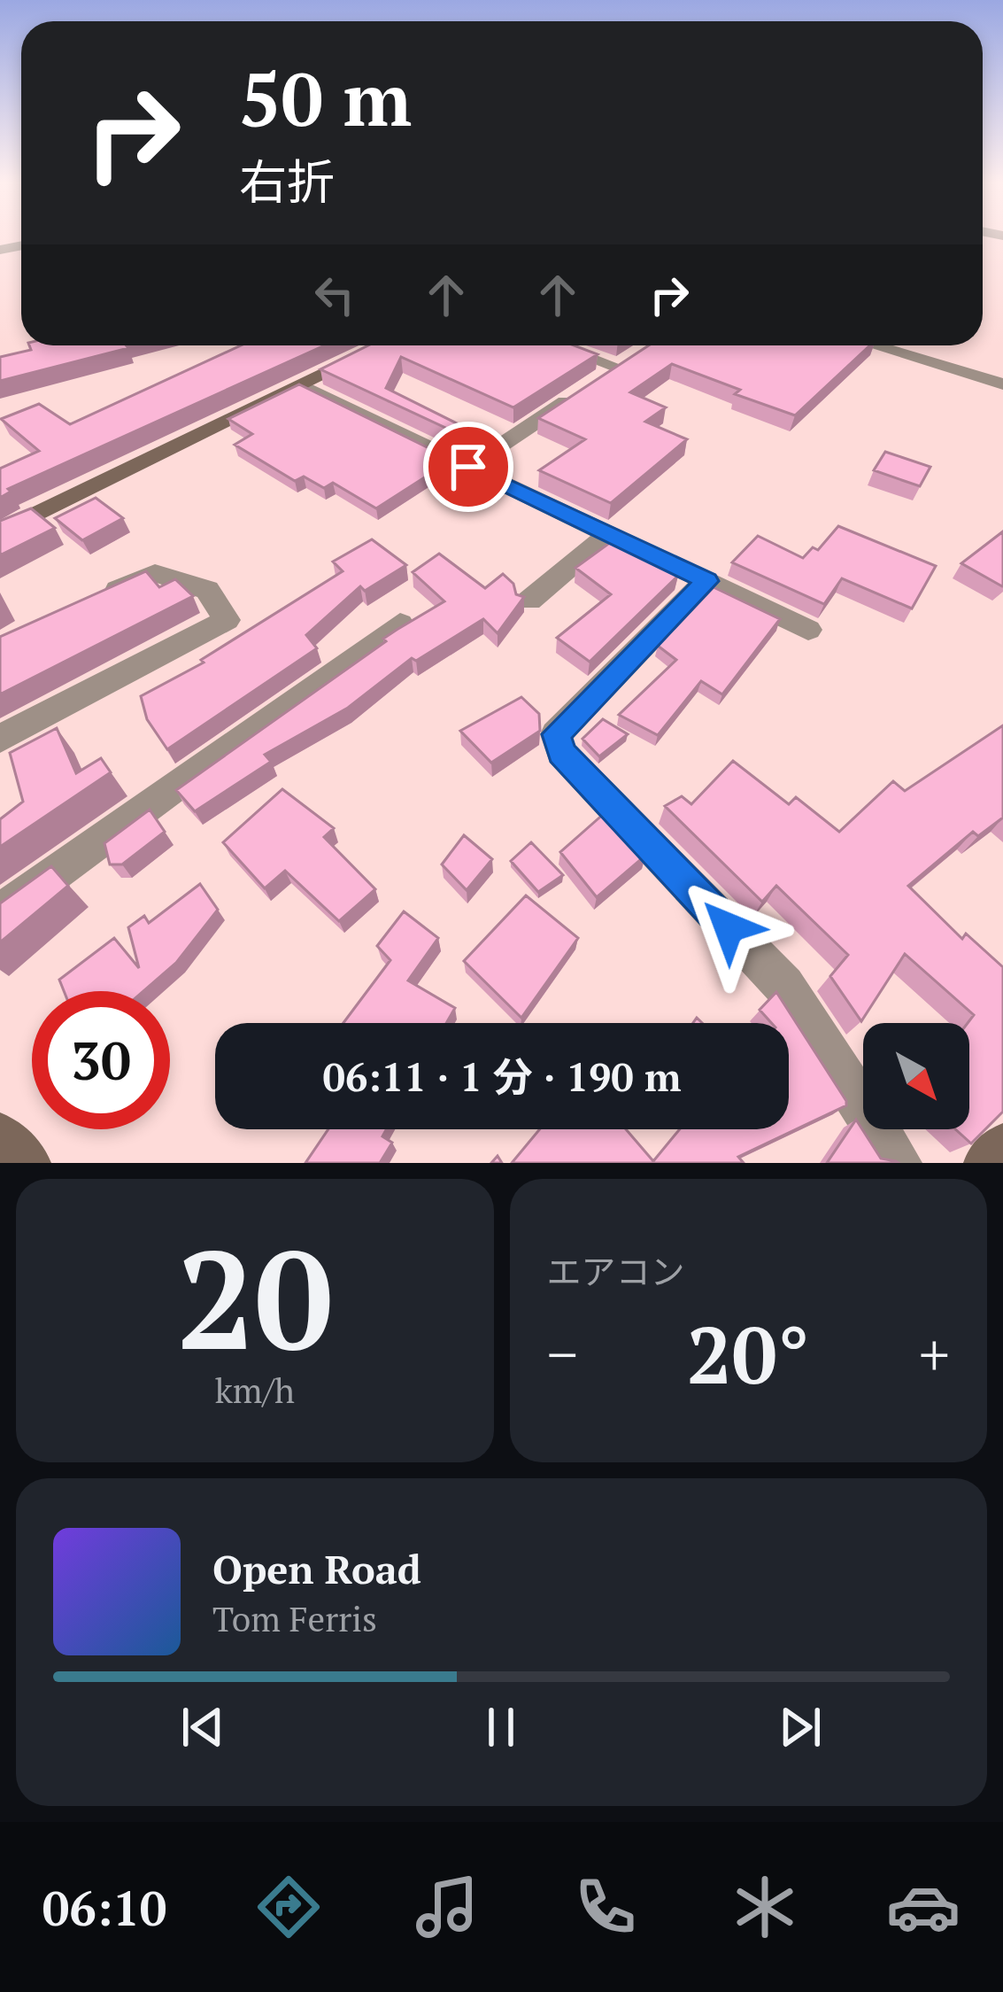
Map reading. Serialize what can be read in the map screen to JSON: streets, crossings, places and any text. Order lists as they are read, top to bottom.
{
  "north": "bottom right",
  "page": {
    "turn": ["50 m", "右折"],
    "limit": "30",
    "trip": "06:11 · 1 分 · 190 m",
    "tile": [
      ["20", "km/h"],
      "エアコン"
    ],
    "heat": ["−", "20°", "+"],
    "song": ["Open Road", "Tom Ferris"],
    "tabs": "06:10"
  }
}
